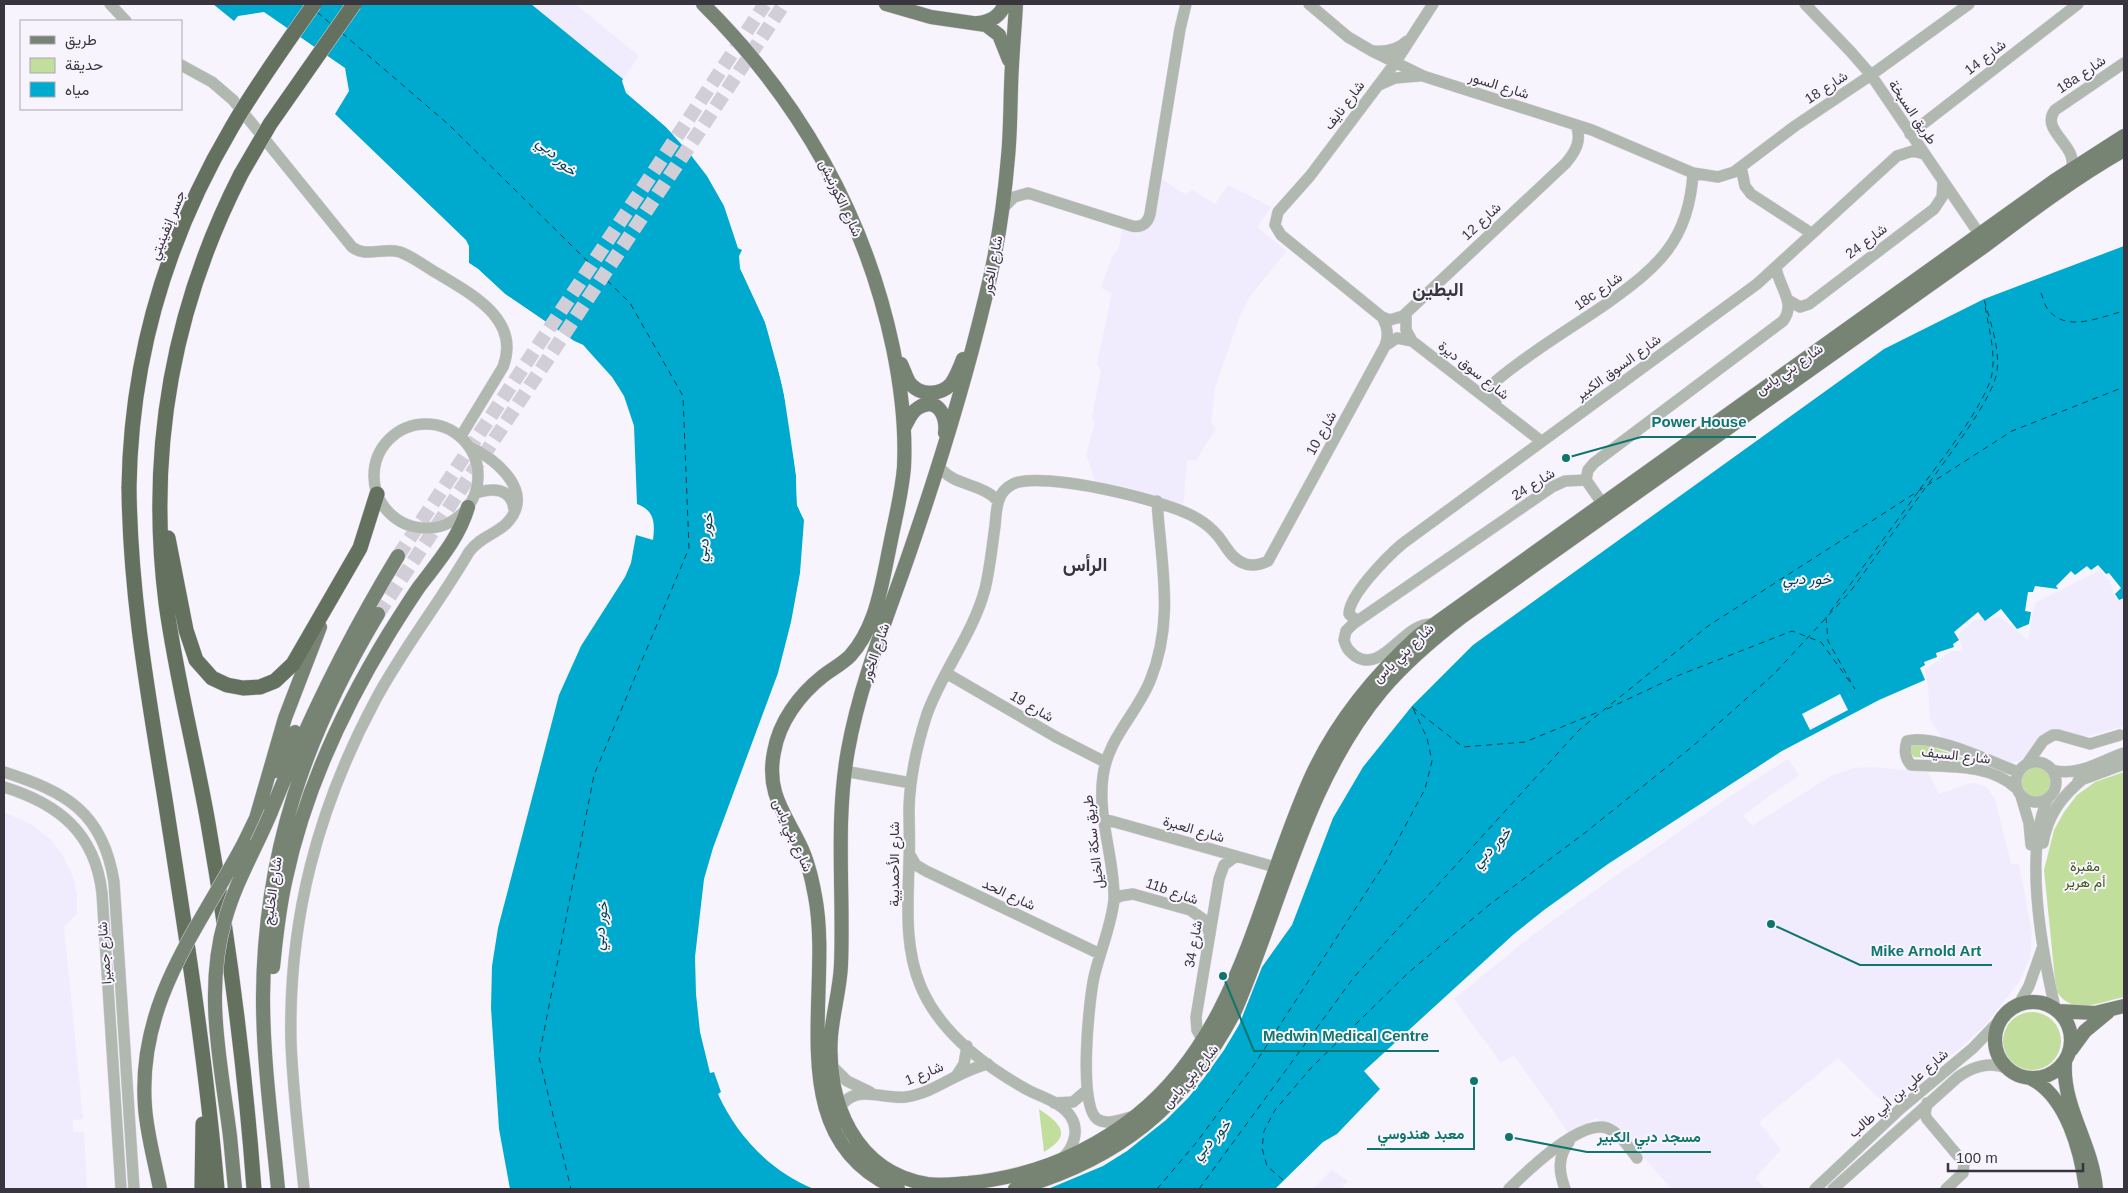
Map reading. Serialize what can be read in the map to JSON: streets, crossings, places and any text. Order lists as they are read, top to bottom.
{
  "streets": {
    "highway": ["جسر إنفينيتي"],
    "main road": [
      "شارع الكورنيش",
      "شارع الخور",
      "شارع بني ياس",
      "شارع الخليج"
    ],
    "street": [
      "شارع 14",
      "18a شارع",
      "شارع السور",
      "شارع 18",
      "شارع نايف",
      "طريق السبخة",
      "شارع 12",
      "شارع 24",
      "18c شارع",
      "شارع السوق الكبير",
      "شارع سوق ديرة",
      "شارع 10",
      "شارع 19",
      "شارع السيف",
      "شارع العبرة",
      "طريق سكة الخيل",
      "شارع الأحمديية",
      "11b شارع",
      "شارع الحد",
      "شارع 34",
      "شارع جميرا",
      "شارع 1",
      "شارع علي بن أبي طالب"
    ]
  },
  "crossings": [
    ["شارع 14", "طريق السبخة"],
    ["18a شارع", "شارع بني ياس"],
    ["شارع السور", "شارع 18"],
    ["شارع السور", "شارع نايف"],
    ["شارع السور", "شارع 12"],
    ["شارع السور", "18c شارع"],
    ["شارع 18", "طريق السبخة"],
    ["شارع 18", "18c شارع"],
    ["طريق السبخة", "شارع 24"],
    ["طريق السبخة", "شارع السوق الكبير"],
    ["طريق السبخة", "شارع بني ياس"],
    ["شارع الكورنيش", "شارع بني ياس"],
    ["شارع 24", "شارع السوق الكبير"],
    ["شارع 24", "شارع بني ياس"],
    ["شارع الخور", "شارع بني ياس"],
    ["شارع الخور", "شارع 1"],
    ["18c شارع", "شارع سوق ديرة"],
    ["شارع السوق الكبير", "شارع سوق ديرة"],
    ["شارع بني ياس", "شارع العبرة"],
    ["شارع بني ياس", "طريق سكة الخيل"],
    ["شارع بني ياس", "شارع الأحمديية"],
    ["شارع بني ياس", "شارع 34"],
    ["شارع بني ياس", "شارع 1"],
    ["شارع 10", "طريق سكة الخيل"],
    ["شارع 19", "طريق سكة الخيل"],
    ["شارع 19", "شارع الأحمديية"],
    ["شارع العبرة", "طريق سكة الخيل"],
    ["شارع العبرة", "شارع 34"],
    ["طريق سكة الخيل", "11b شارع"],
    ["طريق سكة الخيل", "شارع الحد"],
    ["شارع الأحمديية", "شارع الحد"],
    ["شارع الأحمديية", "شارع 1"],
    ["11b شارع", "شارع 34"]
  ],
  "districts": ["البطين", "الرأس"],
  "water": ["خور دبي"],
  "parks": ["مقبرة أم هرير"],
  "places": [
    "Power House",
    "Mike Arnold Art",
    "Medwin Medical Centre",
    "معبد هندوسي",
    "مسجد دبي الكبير"
  ],
  "legend": ["طريق", "حديقة", "مياه"],
  "scale_bar": "100 m"
}
